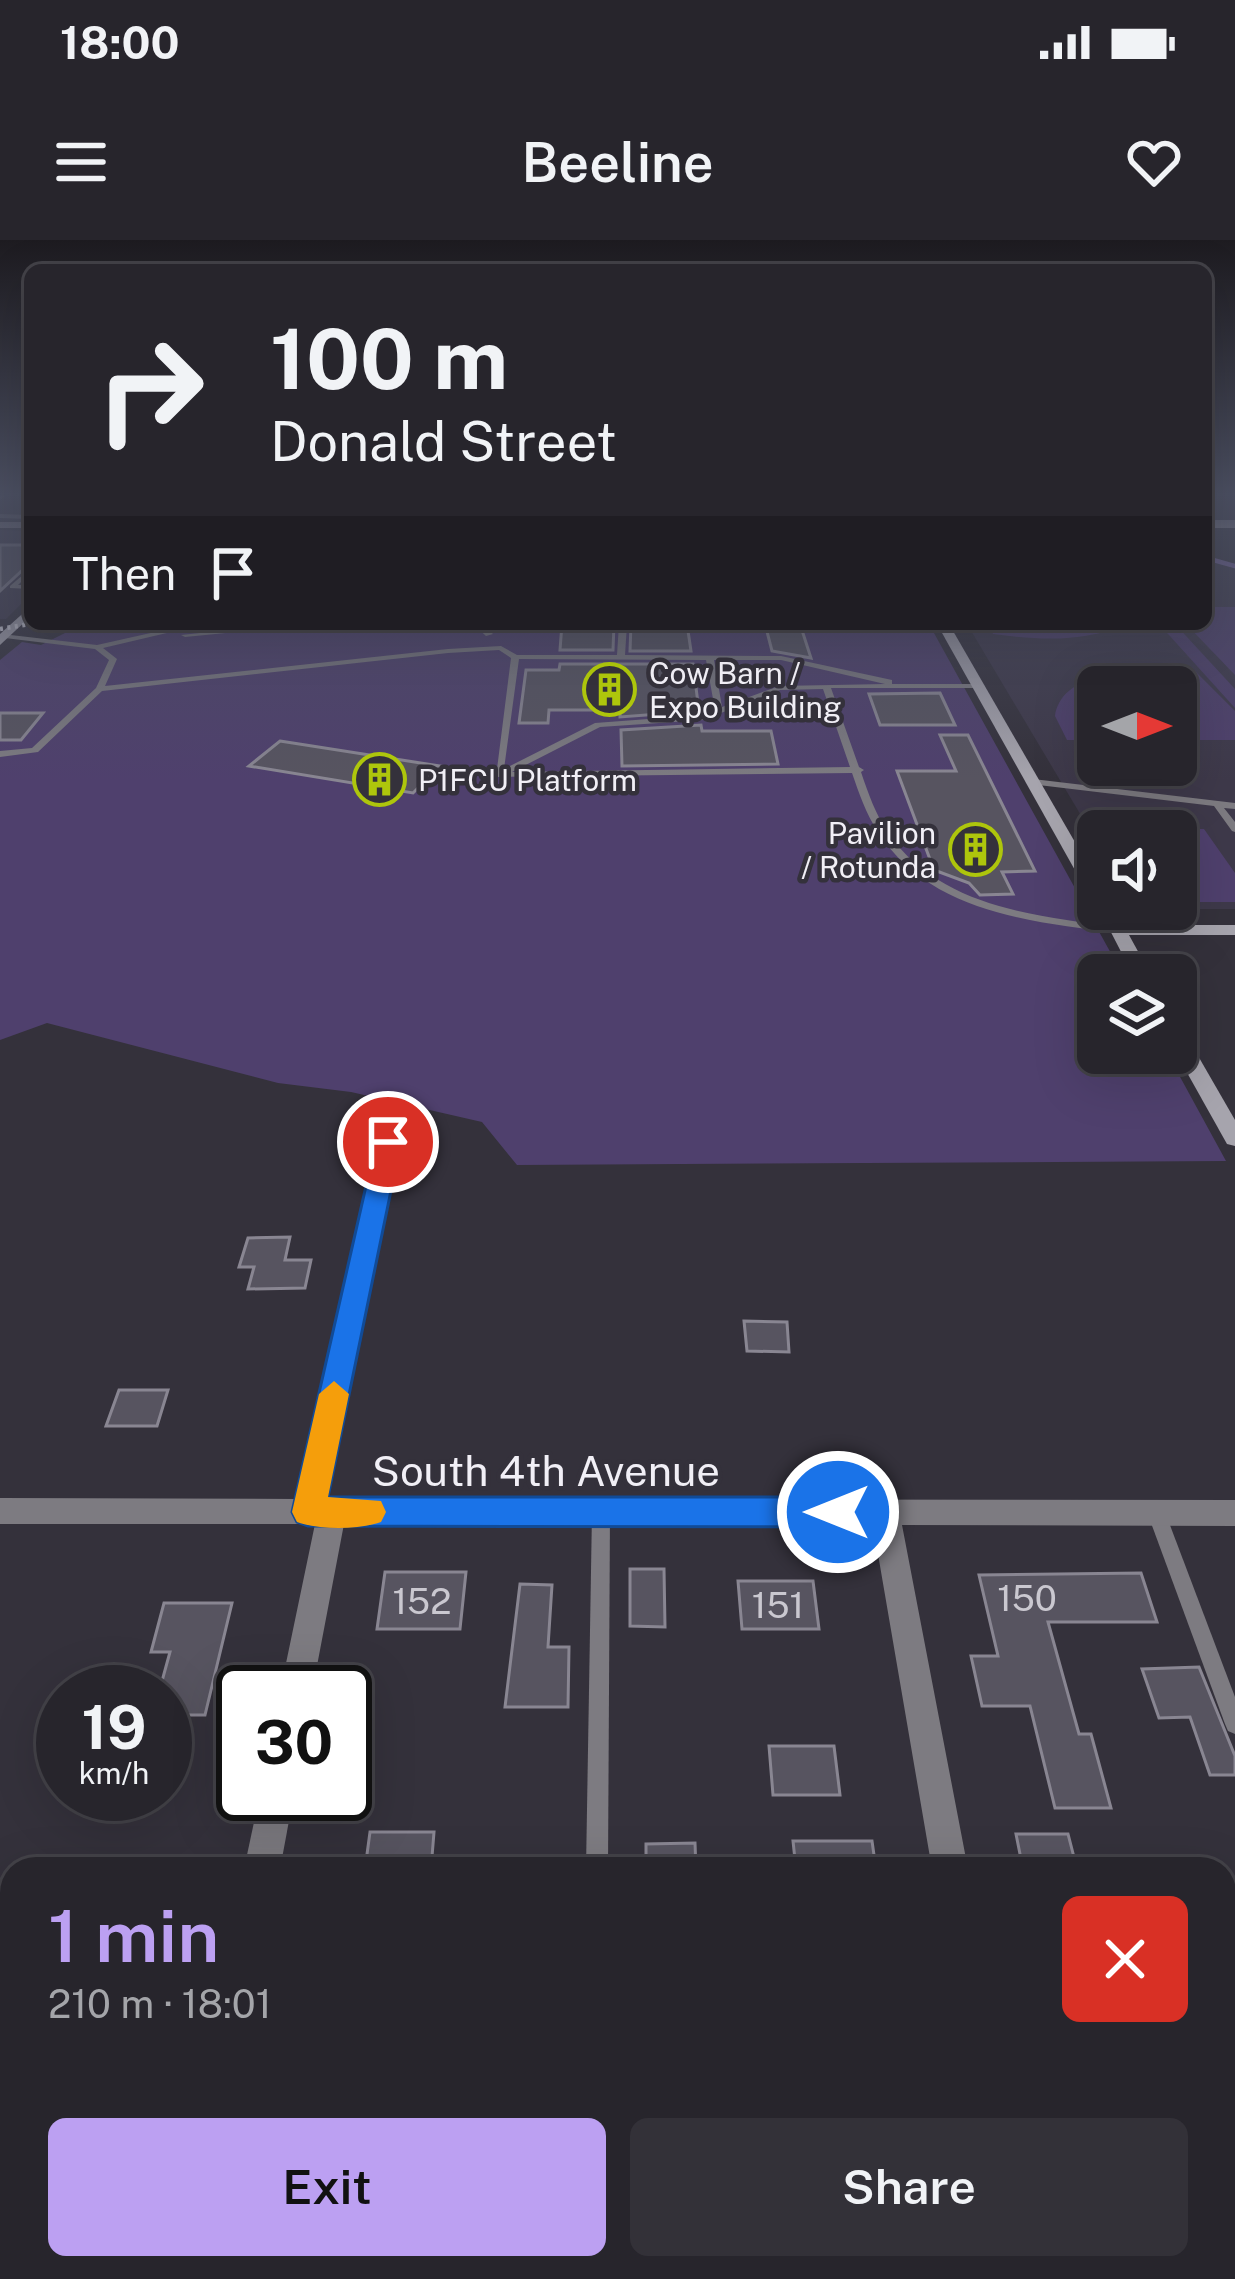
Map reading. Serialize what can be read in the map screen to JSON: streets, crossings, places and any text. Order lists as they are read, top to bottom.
{
  "streets": {
    "street": ["South 4th Avenue"]
  },
  "places": {
    "building": ["Cow Barn / Expo Building", "P1FCU Platform", "Pavilion / Rotunda"]
  },
  "house_numbers": ["150", "152", "151"],
  "north": "right",
  "page": {
    "status": "18:00",
    "header": "Beeline",
    "turn": ["100 m", "Donald Street"],
    "then": "Then",
    "speed": "19 km/h",
    "limit": "30",
    "heading": ["1 min", "210 m · 18:01"],
    "buttons": ["Exit", "Share"]
  }
}
